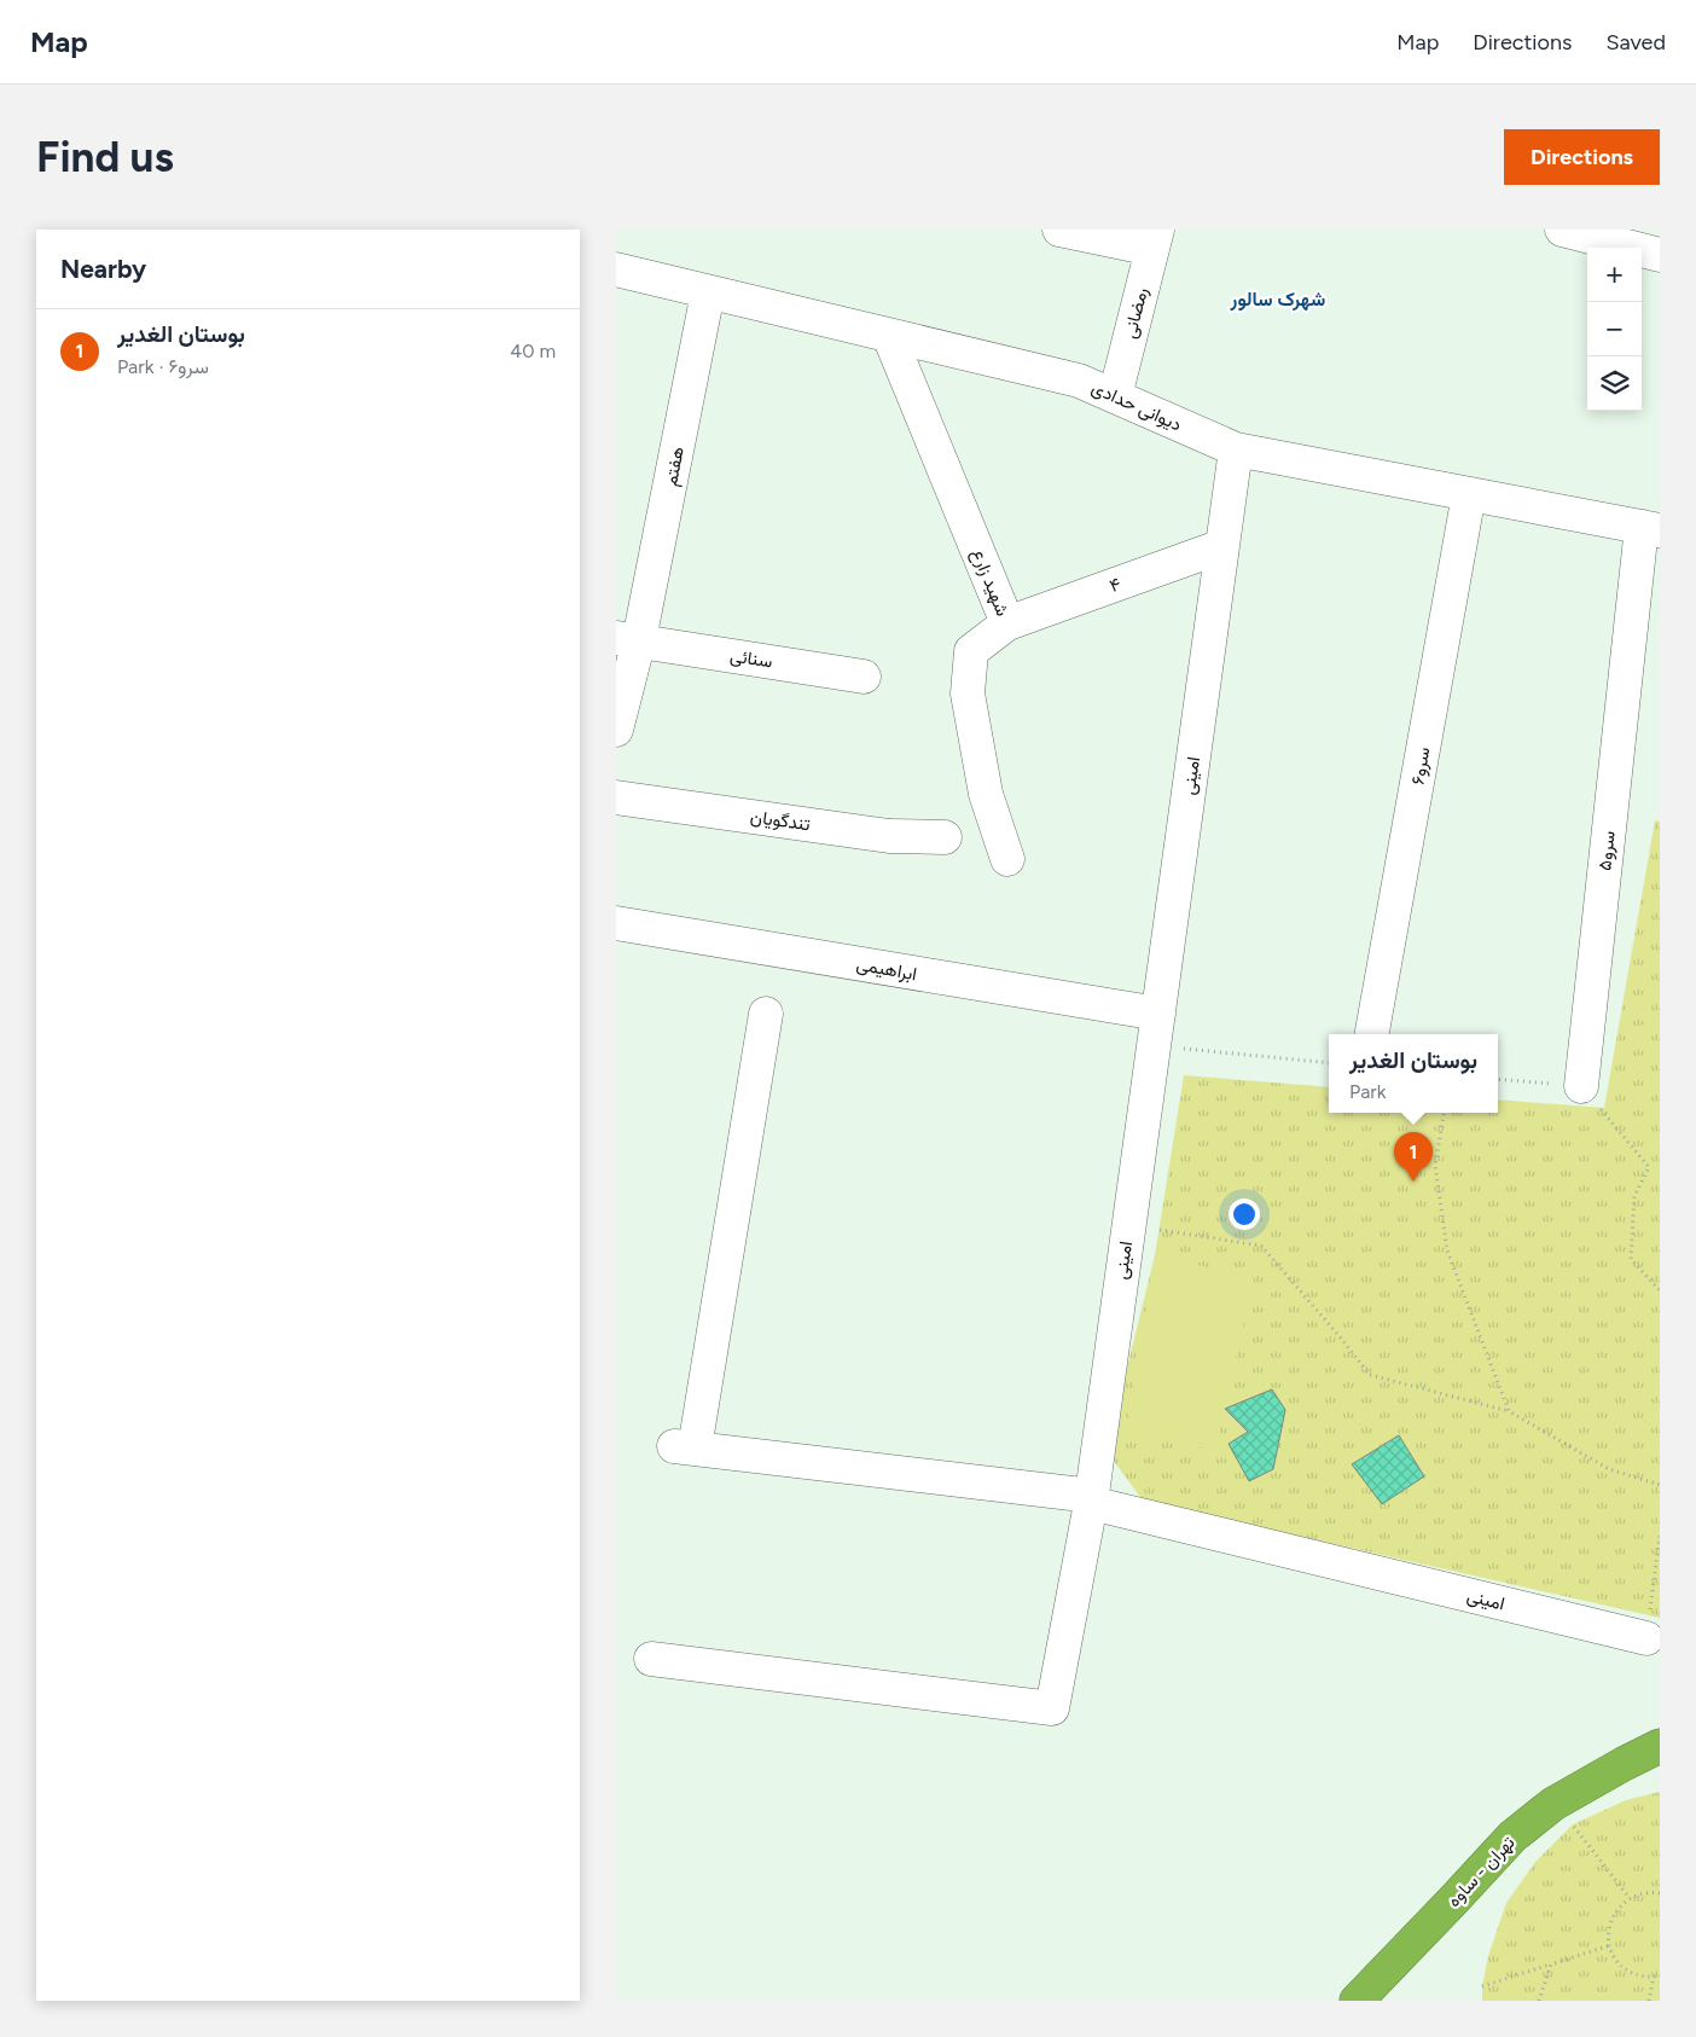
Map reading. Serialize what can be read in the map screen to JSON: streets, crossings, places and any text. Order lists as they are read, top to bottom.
{
  "streets": {
    "highway": ["تهران - ساوه"],
    "street": [
      "رمضانی",
      "دیوانی حدادی",
      "هفتم",
      "شهید زارع",
      "۴",
      "سنائی",
      "سرو۶",
      "امینی",
      "تندگویان",
      "سرو۵",
      "ابراهیمی"
    ]
  },
  "crossings": [
    ["رمضانی", "دیوانی حدادی"],
    ["دیوانی حدادی", "هفتم"],
    ["دیوانی حدادی", "شهید زارع"],
    ["دیوانی حدادی", "سرو۶"],
    ["دیوانی حدادی", "امینی"],
    ["دیوانی حدادی", "سرو۵"],
    ["هفتم", "سنائی"],
    ["شهید زارع", "۴"],
    ["۴", "امینی"],
    ["امینی", "ابراهیمی"]
  ],
  "districts": ["شهرک سالور"],
  "page": {
    "header": "Map",
    "nav": ["Map", "Directions", "Saved"],
    "buttons": "Directions",
    "title": "Find us",
    "heading": "Nearby",
    "map_buttons": ["+", "−"],
    "list": [
      {
        "mark": "1",
        "name": "بوستان الغدیر",
        "note": "Park · سرو۶",
        "value": "40 m"
      }
    ],
    "popup": ["بوستان الغدیر", "Park"],
    "pins": "1"
  }
}
